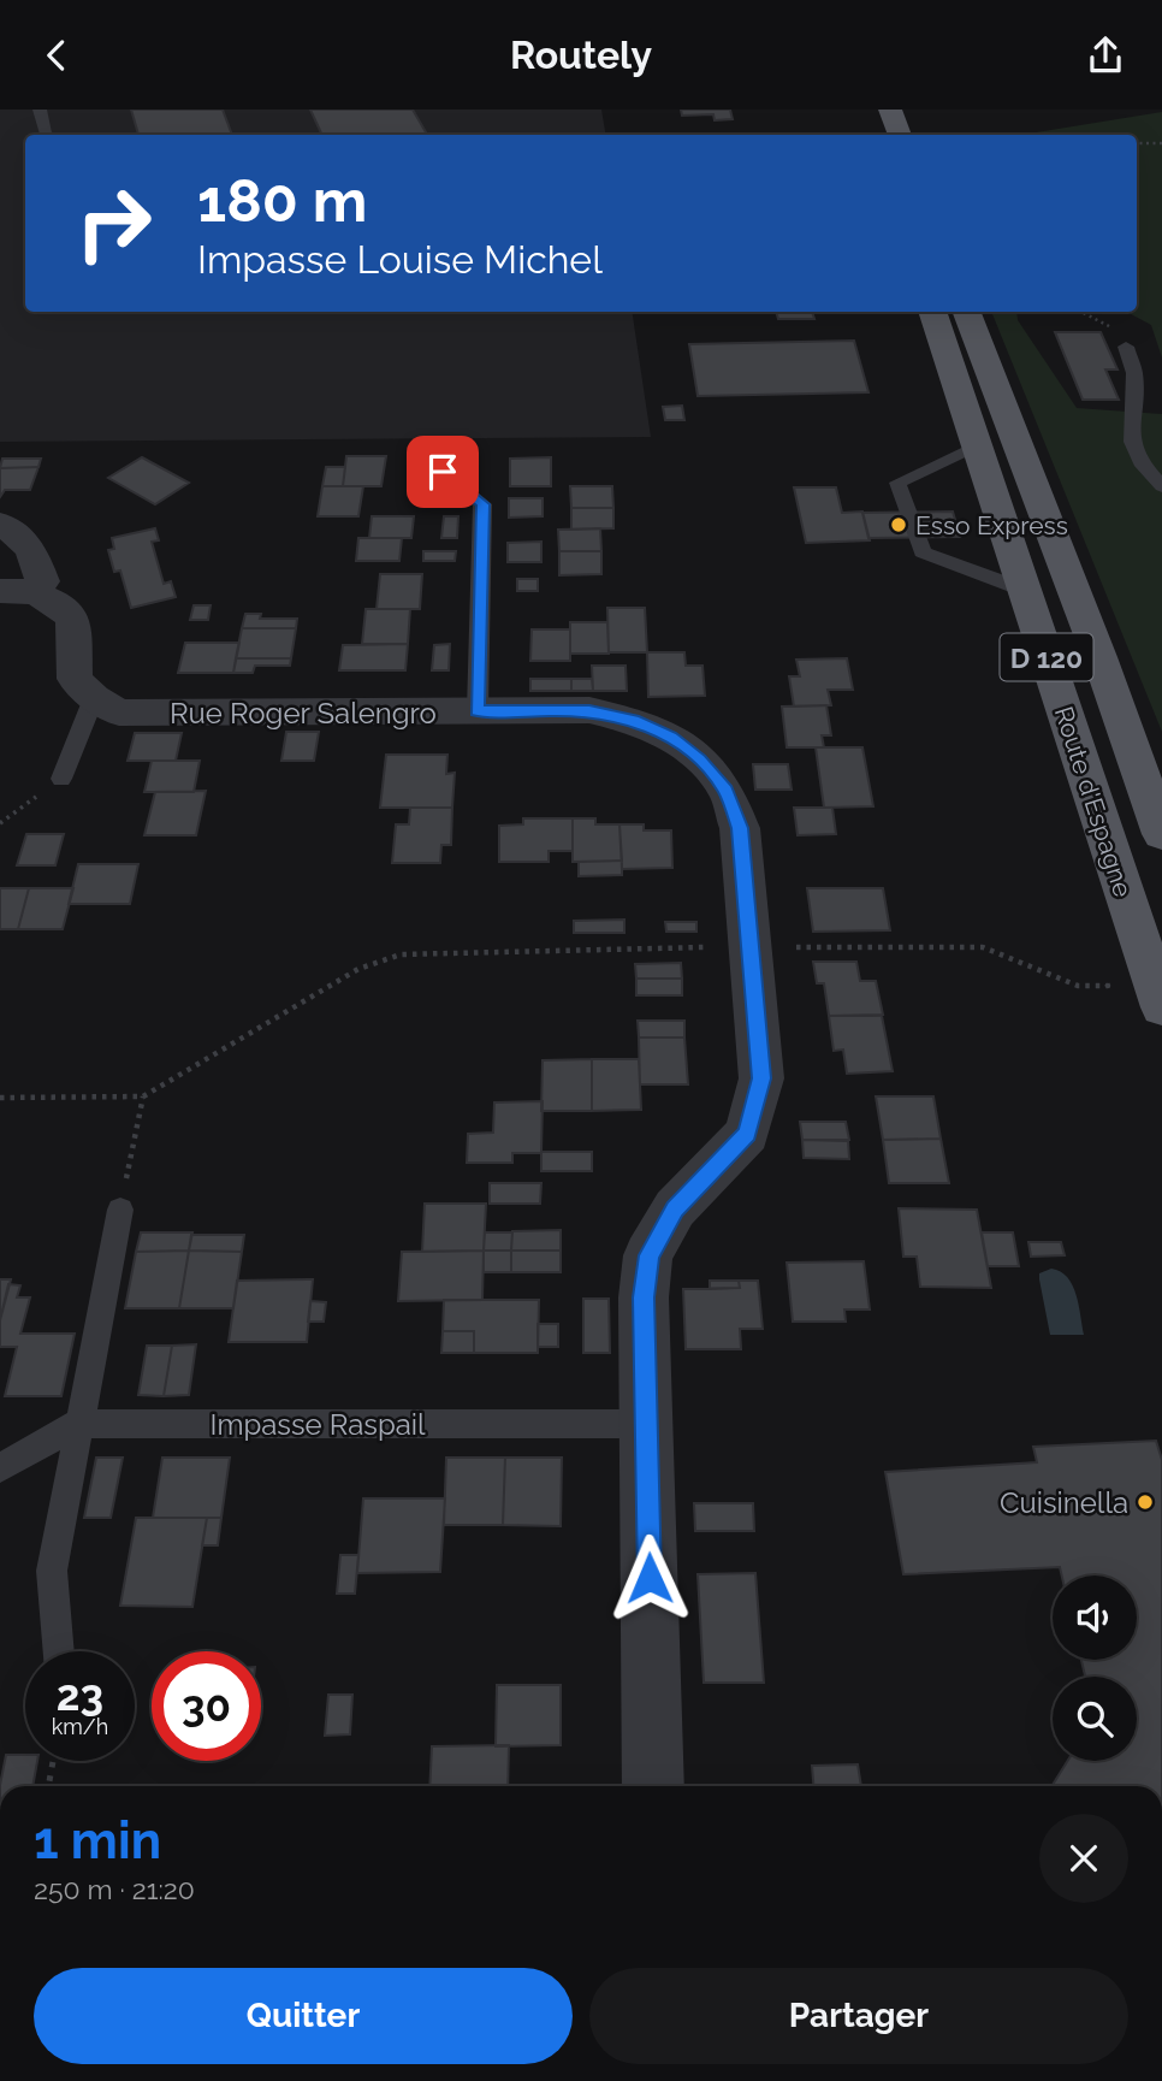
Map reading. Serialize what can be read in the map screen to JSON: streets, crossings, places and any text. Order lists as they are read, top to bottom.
{
  "streets": {
    "main road": ["D 120", "Route d'Espagne"],
    "street": ["Rue Roger Salengro"],
    "lane": ["Impasse Raspail"]
  },
  "crossings": [
    ["Rue Roger Salengro", "Impasse Raspail"]
  ],
  "places": ["Esso Express", "Cuisinella"],
  "page": {
    "header": "Routely",
    "turn": ["180 m", "Impasse Louise Michel"],
    "speed": "23 km/h",
    "limit": "30",
    "heading": ["1 min", "250 m · 21:20"],
    "buttons": ["Quitter", "Partager"]
  }
}
